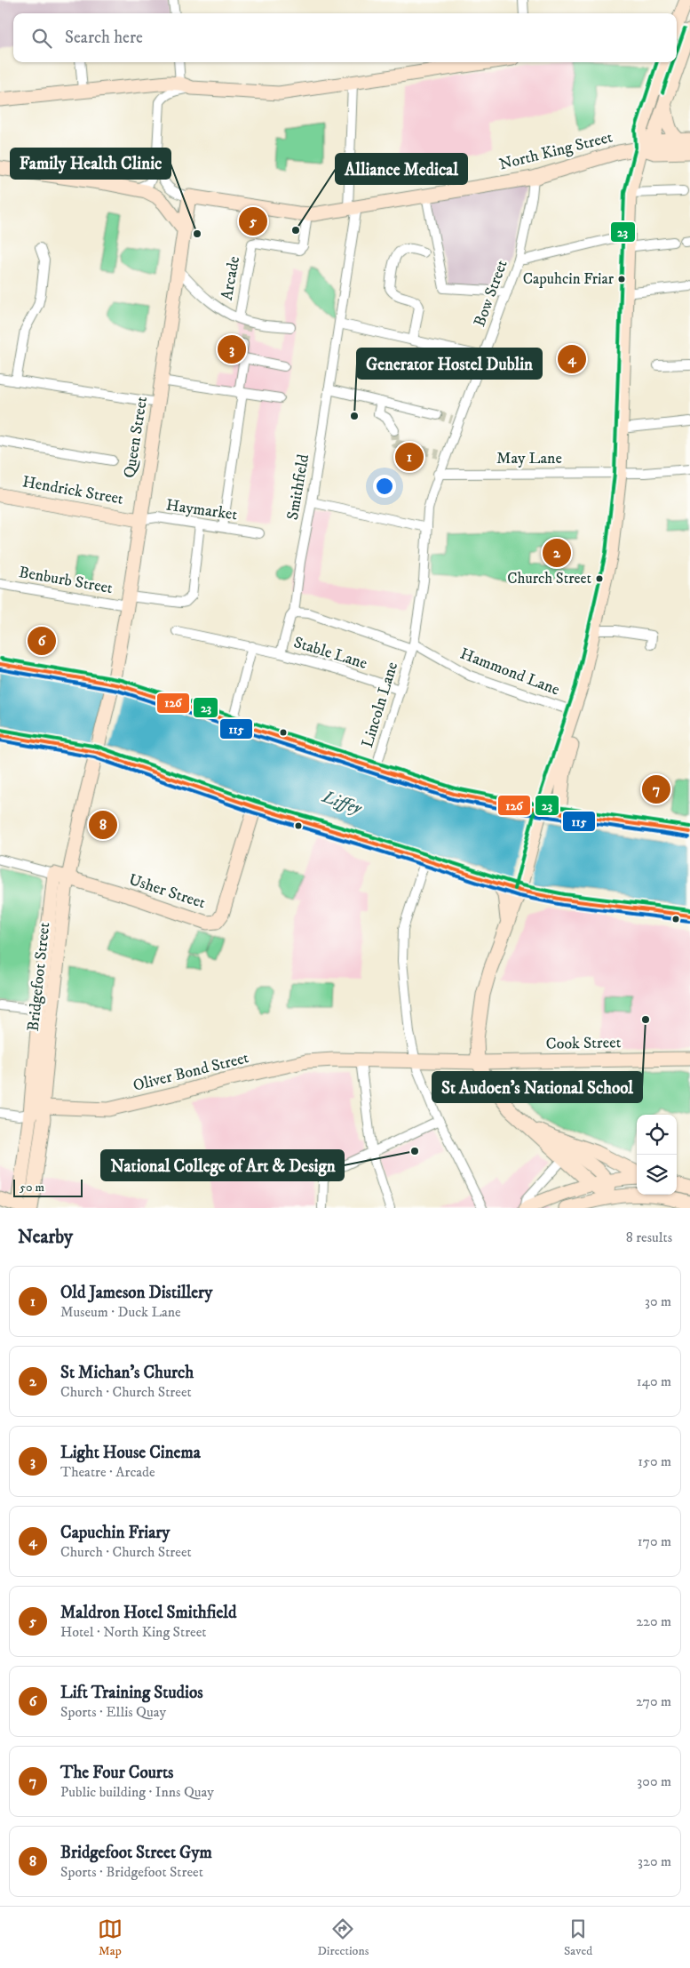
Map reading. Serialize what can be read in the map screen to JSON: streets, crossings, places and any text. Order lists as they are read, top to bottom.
{
  "streets": {
    "main road": [
      "North King Street",
      "Queen Street",
      "Hendrick Street",
      "Usher Street",
      "Bridgefoot Street",
      "Cook Street",
      "Oliver Bond Street"
    ],
    "street": [
      "Arcade",
      "Bow Street",
      "May Lane",
      "Smithfield",
      "Haymarket",
      "Benburb Street",
      "Stable Lane",
      "Hammond Lane",
      "Lincoln Lane"
    ]
  },
  "crossings": [
    ["North King Street", "Arcade"],
    ["North King Street", "Bow Street"],
    ["North King Street", "Queen Street"],
    ["North King Street", "Smithfield"],
    ["Bow Street", "May Lane"],
    ["Bow Street", "Hammond Lane"],
    ["Bow Street", "Lincoln Lane"],
    ["Queen Street", "Hendrick Street"],
    ["Queen Street", "Haymarket"],
    ["Queen Street", "Benburb Street"],
    ["Queen Street", "Bridgefoot Street"],
    ["Smithfield", "Stable Lane"],
    ["Smithfield", "Hammond Lane"],
    ["Hendrick Street", "Haymarket"],
    ["Haymarket", "Benburb Street"],
    ["Stable Lane", "Lincoln Lane"],
    ["Hammond Lane", "Lincoln Lane"],
    ["Usher Street", "Bridgefoot Street"],
    ["Bridgefoot Street", "Oliver Bond Street"],
    ["Cook Street", "Oliver Bond Street"]
  ],
  "water": ["Liffey"],
  "places": [
    "Alliance Medical",
    "Family Health Clinic",
    "Capuhcin Friar",
    "Generator Hostel Dublin",
    "Church Street",
    "St Audoen's National School",
    "National College of Art & Design"
  ],
  "lines": ["transit line 23", "transit line 126", "transit line 115"],
  "scale_bar": "50 m",
  "page": {
    "search": "Search here",
    "pins": [
      "5",
      "3",
      "4",
      "1",
      "2",
      "6",
      "7",
      "8"
    ],
    "scale": "50 m",
    "heading": ["Nearby", "8 results"],
    "list": [
      {
        "mark": "1",
        "name": "Old Jameson Distillery",
        "note": "Museum · Duck Lane",
        "value": "30 m"
      },
      {
        "mark": "2",
        "name": "St Michan's Church",
        "note": "Church · Church Street",
        "value": "140 m"
      },
      {
        "mark": "3",
        "name": "Light House Cinema",
        "note": "Theatre · Arcade",
        "value": "150 m"
      },
      {
        "mark": "4",
        "name": "Capuchin Friary",
        "note": "Church · Church Street",
        "value": "170 m"
      },
      {
        "mark": "5",
        "name": "Maldron Hotel Smithfield",
        "note": "Hotel · North King Street",
        "value": "220 m"
      },
      {
        "mark": "6",
        "name": "Lift Training Studios",
        "note": "Sports · Ellis Quay",
        "value": "270 m"
      },
      {
        "mark": "7",
        "name": "The Four Courts",
        "note": "Public building · Inns Quay",
        "value": "300 m"
      },
      {
        "mark": "8",
        "name": "Bridgefoot Street Gym",
        "note": "Sports · Bridgefoot Street",
        "value": "320 m"
      }
    ],
    "nav": ["Map", "Directions", "Saved"]
  }
}
